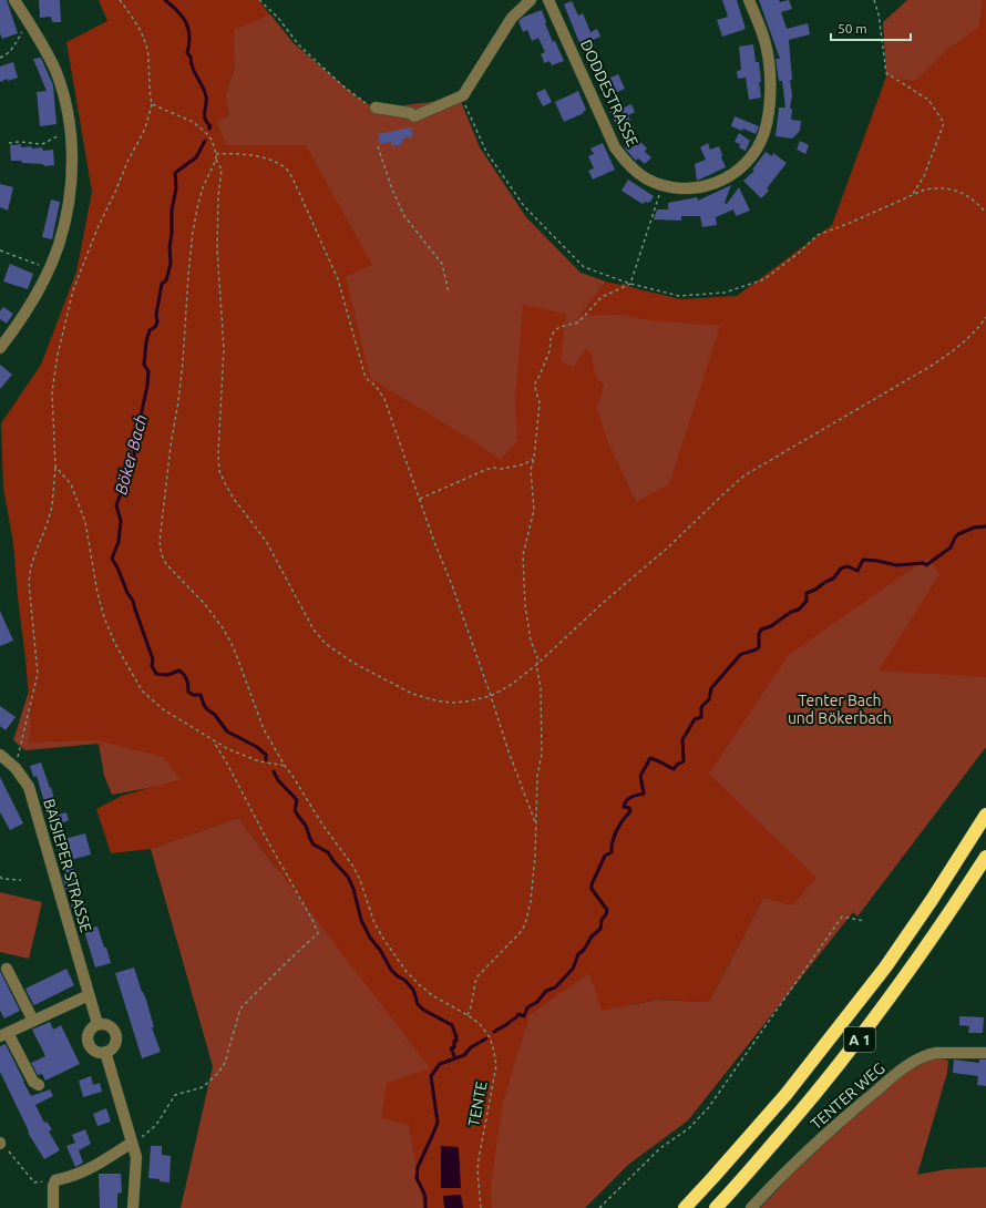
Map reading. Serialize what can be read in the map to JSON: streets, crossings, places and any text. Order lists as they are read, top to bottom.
{
  "streets": {
    "highway": ["A 1"],
    "street": ["DODDESTRASSE", "BAISIEPER STRASSE", "TENTER WEG"],
    "path": ["TENTE"]
  },
  "water": ["Böker Bach"],
  "parks": ["Tenter Bach und Bökerbach"],
  "scale_bar": "50 m"
}
